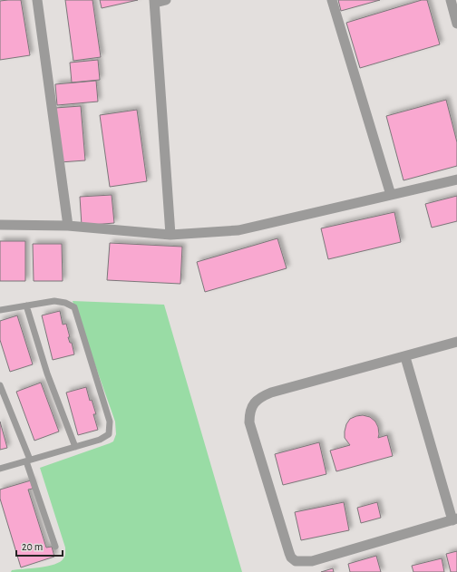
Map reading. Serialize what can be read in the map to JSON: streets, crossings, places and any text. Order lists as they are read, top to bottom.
{
  "scale_bar": "20 m"
}
